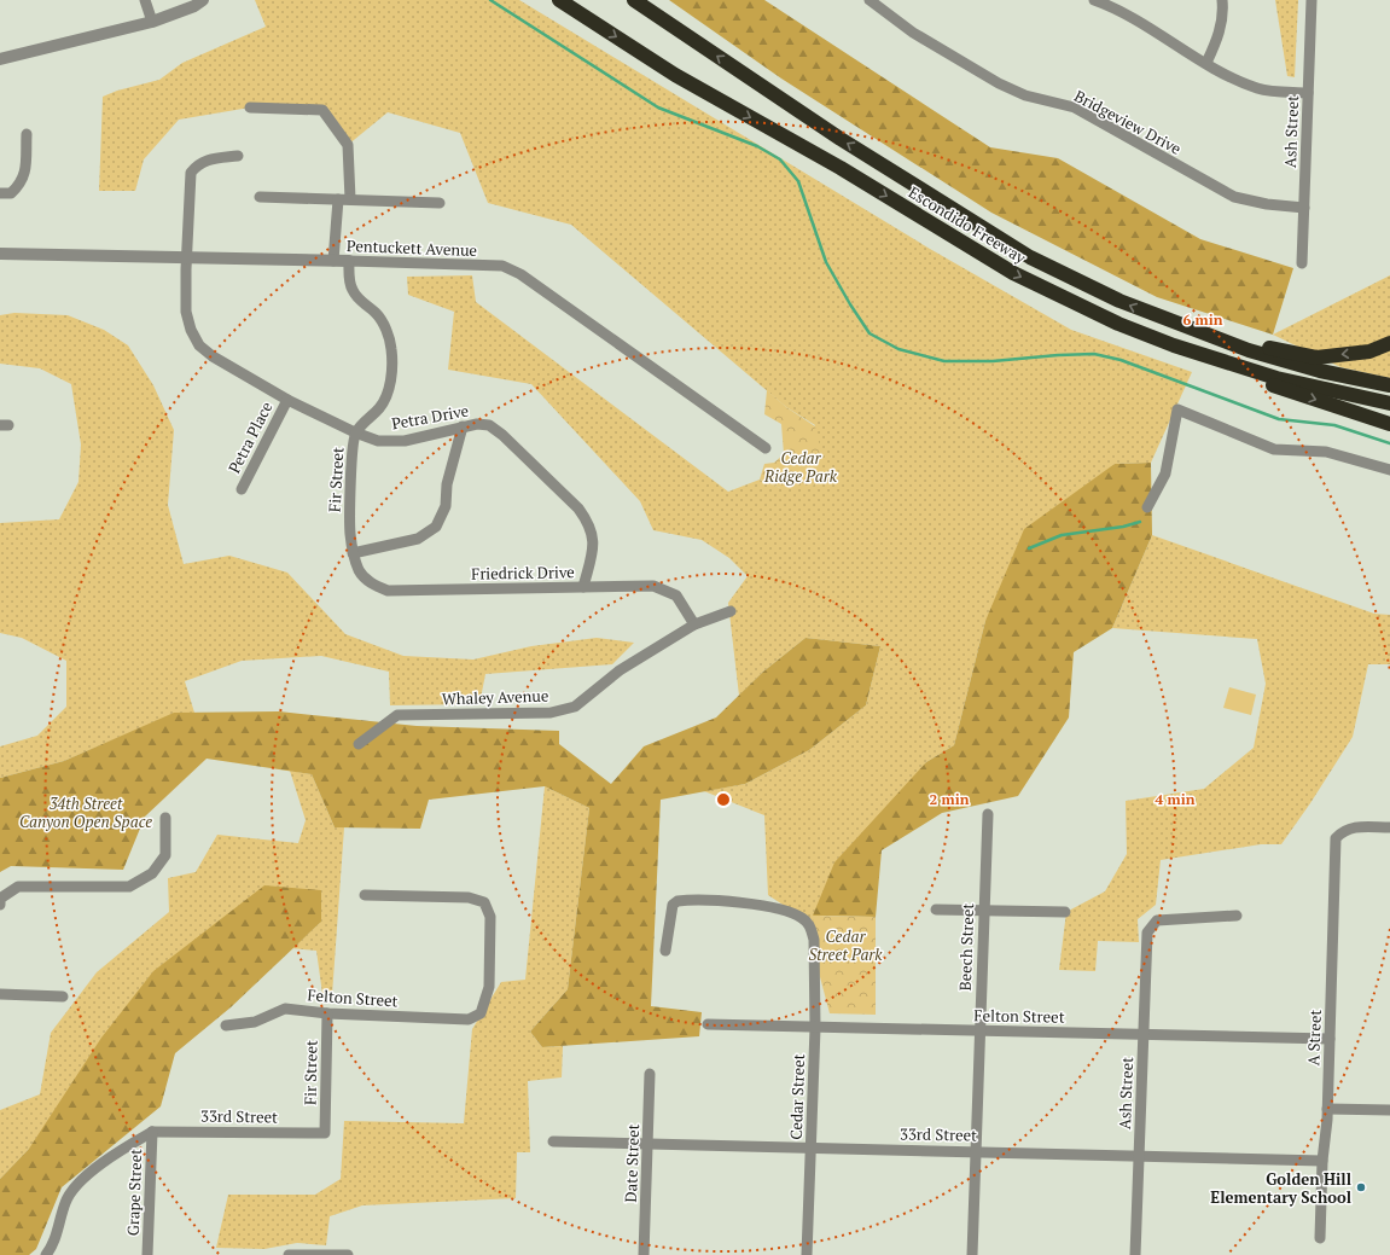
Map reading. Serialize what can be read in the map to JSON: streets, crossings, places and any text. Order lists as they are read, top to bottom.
{
  "streets": {
    "highway": ["Escondido Freeway"],
    "street": [
      "Bridgeview Drive",
      "Ash Street",
      "Pentuckett Avenue",
      "Petra Drive",
      "Petra Place",
      "Fir Street",
      "Friedrick Drive",
      "Whaley Avenue",
      "Beech Street",
      "Felton Street",
      "A Street",
      "Cedar Street",
      "33rd Street",
      "Date Street",
      "Grape Street"
    ]
  },
  "crossings": [
    ["Bridgeview Drive", "Ash Street"],
    ["Ash Street", "Felton Street"],
    ["Ash Street", "33rd Street"],
    ["Pentuckett Avenue", "Petra Drive"],
    ["Pentuckett Avenue", "Fir Street"],
    ["Petra Drive", "Petra Place"],
    ["Petra Drive", "Fir Street"],
    ["Petra Drive", "Friedrick Drive"],
    ["Fir Street", "Friedrick Drive"],
    ["Fir Street", "Felton Street"],
    ["Fir Street", "33rd Street"],
    ["Friedrick Drive", "Whaley Avenue"],
    ["Beech Street", "Felton Street"],
    ["Beech Street", "33rd Street"],
    ["Felton Street", "A Street"],
    ["Felton Street", "Cedar Street"],
    ["A Street", "33rd Street"],
    ["Cedar Street", "33rd Street"],
    ["33rd Street", "Date Street"],
    ["33rd Street", "Grape Street"]
  ],
  "parks": ["Cedar Ridge Park", "34th Street Canyon Open Space", "Cedar Street Park"],
  "places": ["Golden Hill Elementary School"],
  "rings": ["6 min", "2 min", "4 min"]
}
